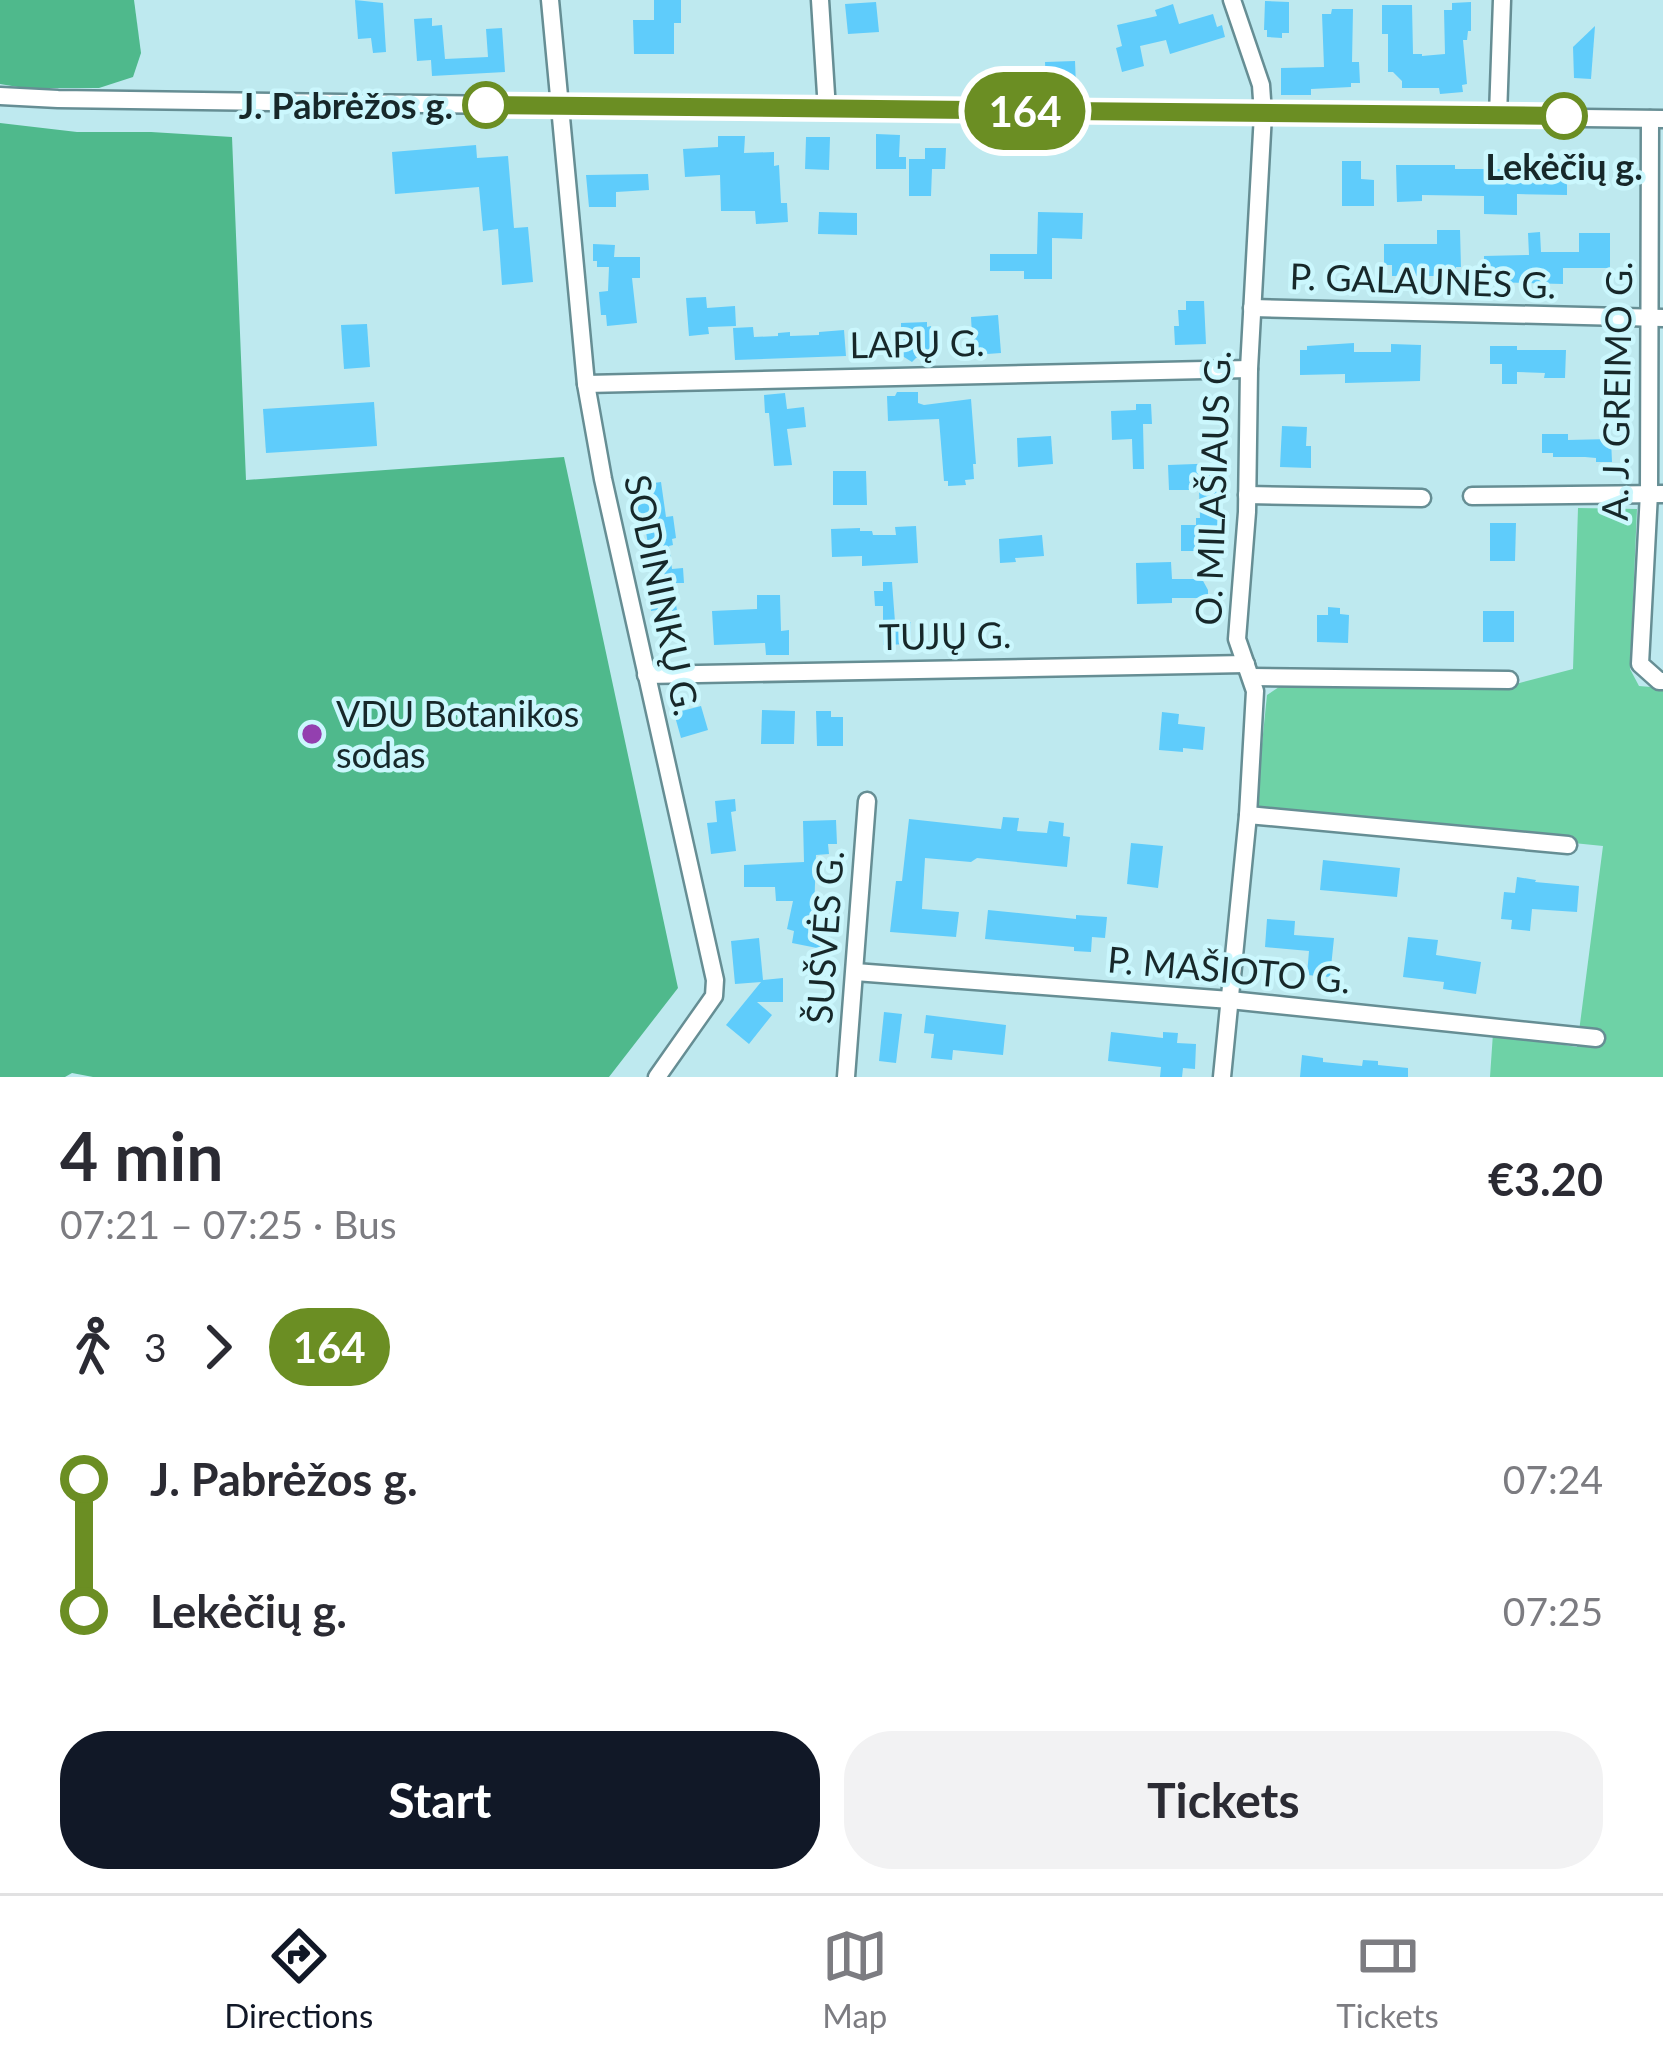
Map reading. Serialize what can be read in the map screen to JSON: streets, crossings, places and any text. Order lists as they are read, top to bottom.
{
  "streets": {
    "street": [
      "P. GALAUNĖS G.",
      "LAPŲ G.",
      "A. J. GREIMO G.",
      "O. MILAŠIAUS G.",
      "SODININKŲ G.",
      "TUJŲ G.",
      "ŠUŠVĖS G.",
      "P. MAŠIOTO G."
    ]
  },
  "crossings": [
    ["P. GALAUNĖS G.", "A. J. GREIMO G."],
    ["P. GALAUNĖS G.", "O. MILAŠIAUS G."],
    ["LAPŲ G.", "O. MILAŠIAUS G."],
    ["LAPŲ G.", "SODININKŲ G."],
    ["O. MILAŠIAUS G.", "TUJŲ G."],
    ["O. MILAŠIAUS G.", "P. MAŠIOTO G."],
    ["SODININKŲ G.", "TUJŲ G."],
    ["ŠUŠVĖS G.", "P. MAŠIOTO G."]
  ],
  "places": ["J. Pabrėžos g.", "Lekėčių g.", "VDU Botanikos sodas"],
  "lines": ["bus line 164"],
  "page": {
    "on_map": "164",
    "heading": ["4 min", "07:21 – 07:25 · Bus", "€3.20"],
    "legs": ["3", "164"],
    "list": [
      {
        "name": "J. Pabrėžos g.",
        "value": "07:24"
      },
      {
        "name": "Lekėčių g.",
        "value": "07:25"
      }
    ],
    "buttons": ["Start", "Tickets"],
    "tabs": ["Directions", "Map", "Tickets"]
  }
}
